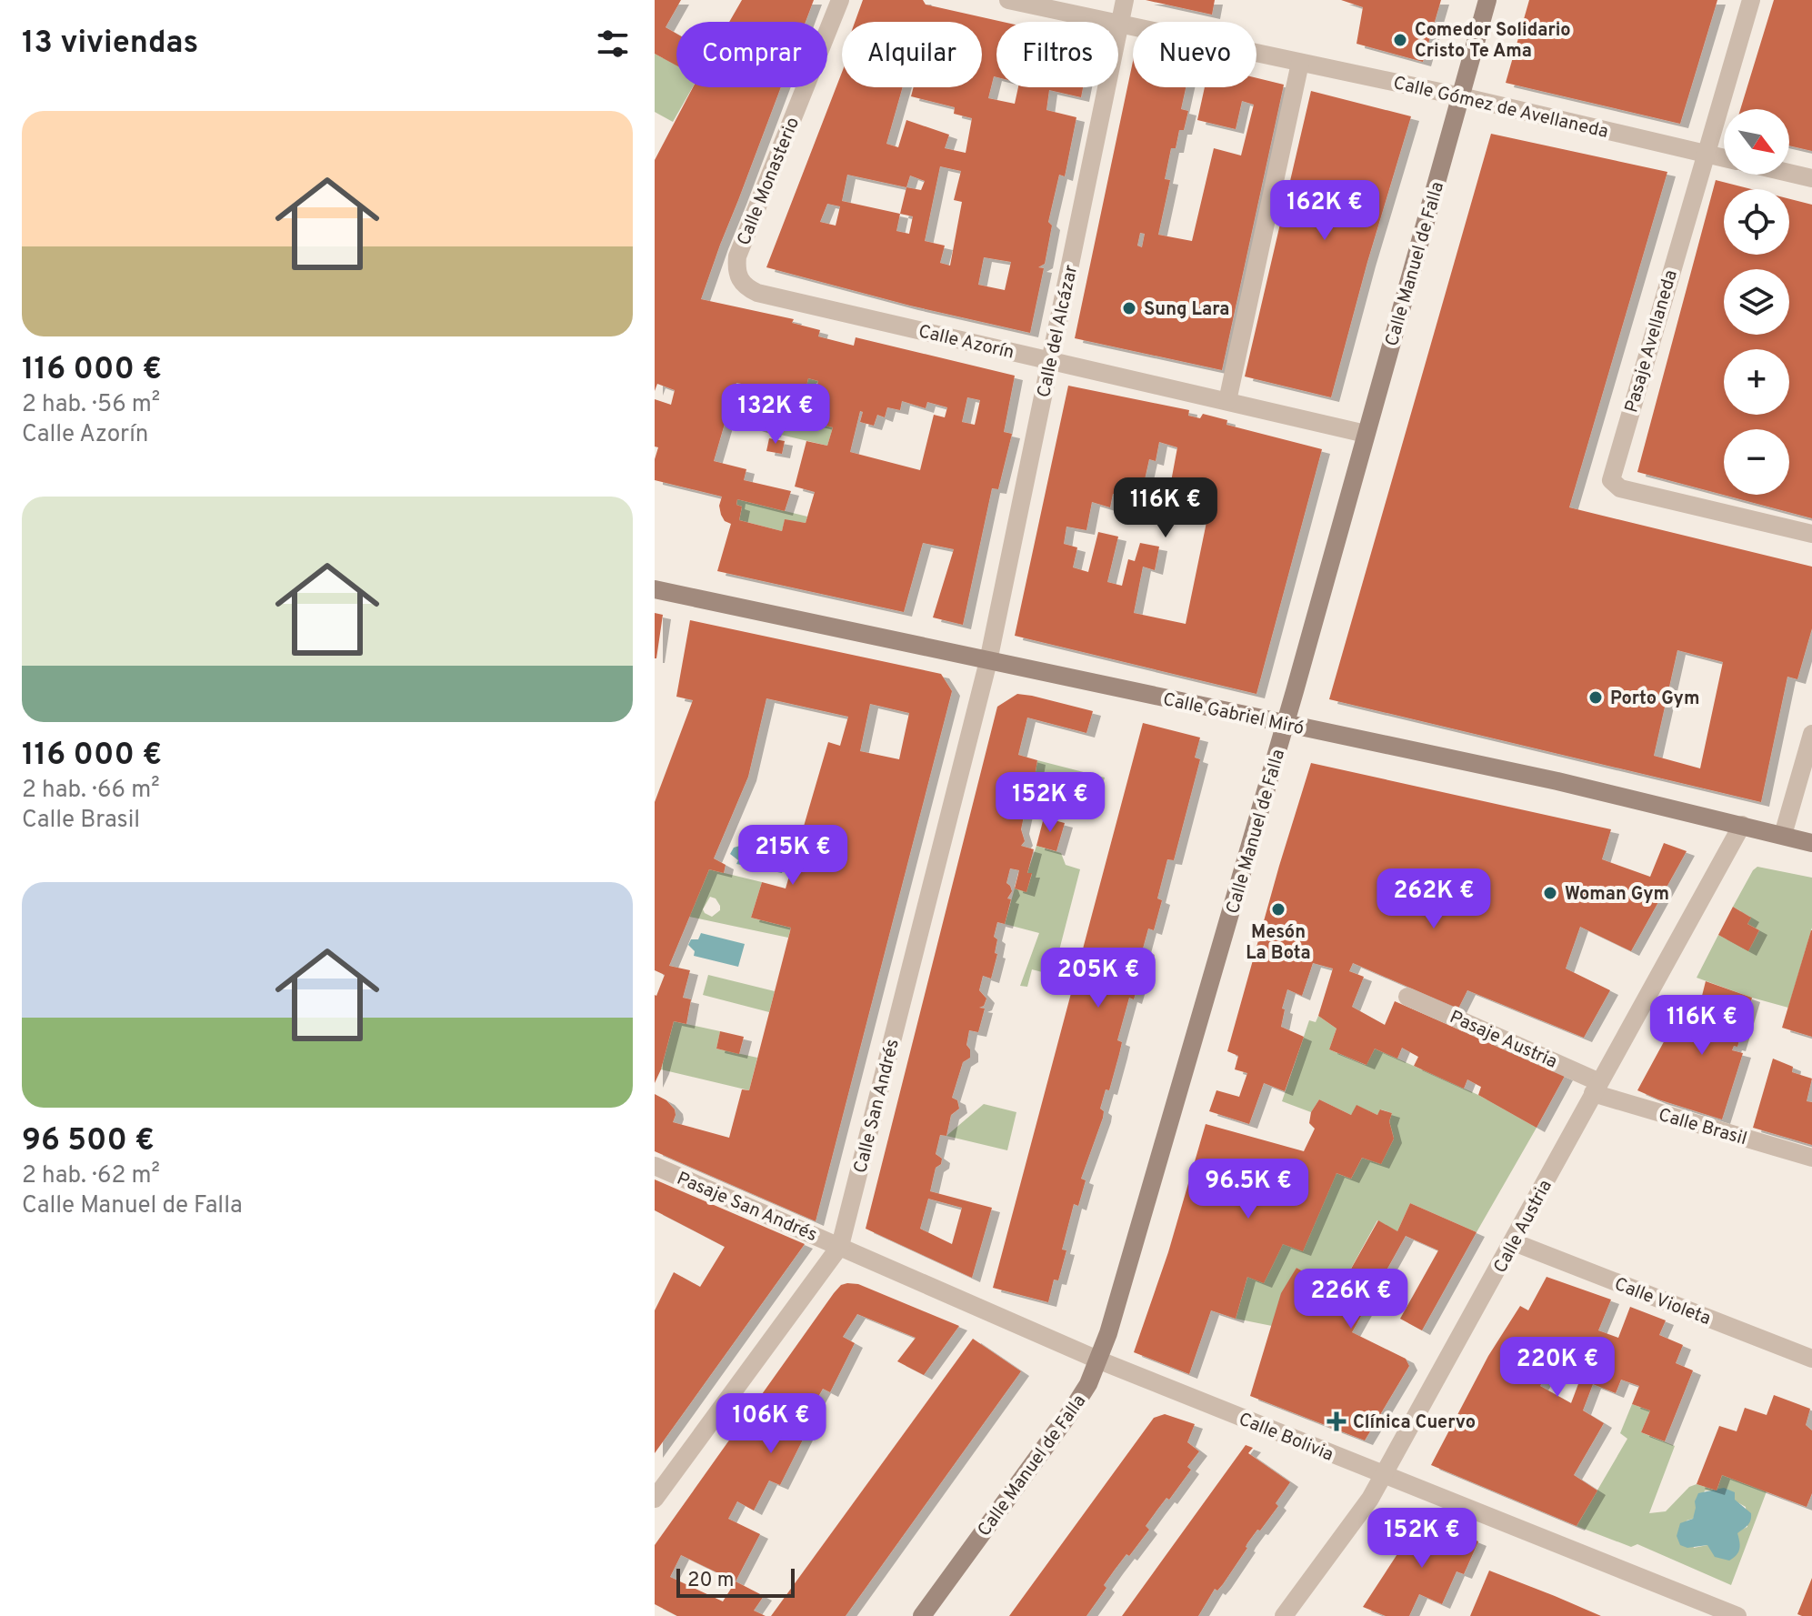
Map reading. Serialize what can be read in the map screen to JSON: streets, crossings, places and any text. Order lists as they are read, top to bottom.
{
  "streets": {
    "street": [
      "Calle Gómez de Avellaneda",
      "Calle Monasterio",
      "Calle Manuel de Falla",
      "Calle del Alcázar",
      "Calle Azorín",
      "Pasaje Avellaneda",
      "Calle Gabriel Miró",
      "Pasaje Austria",
      "Calle San Andrés",
      "Calle Brasil",
      "Pasaje San Andrés",
      "Calle Austria",
      "Calle Violeta",
      "Calle Bolivia"
    ]
  },
  "crossings": [
    ["Calle Gómez de Avellaneda", "Calle Manuel de Falla"],
    ["Calle Gómez de Avellaneda", "Calle del Alcázar"],
    ["Calle Gómez de Avellaneda", "Pasaje Avellaneda"],
    ["Calle Monasterio", "Calle Azorín"],
    ["Calle Manuel de Falla", "Calle Azorín"],
    ["Calle Manuel de Falla", "Calle Gabriel Miró"],
    ["Calle Manuel de Falla", "Calle Bolivia"],
    ["Calle del Alcázar", "Calle Azorín"],
    ["Calle del Alcázar", "Calle Gabriel Miró"],
    ["Calle del Alcázar", "Calle San Andrés"],
    ["Calle Gabriel Miró", "Calle San Andrés"],
    ["Calle Gabriel Miró", "Calle Austria"],
    ["Pasaje Austria", "Calle Brasil"],
    ["Pasaje Austria", "Calle Austria"],
    ["Calle San Andrés", "Pasaje San Andrés"],
    ["Calle San Andrés", "Calle Bolivia"],
    ["Calle Brasil", "Calle Austria"],
    ["Pasaje San Andrés", "Calle Bolivia"],
    ["Calle Austria", "Calle Violeta"],
    ["Calle Austria", "Calle Bolivia"]
  ],
  "places": {
    "other": [
      "Comedor Solidario Cristo Te Ama",
      "Sung Lara",
      "Porto Gym",
      "Woman Gym",
      "Mesón La Bota"
    ],
    "health": ["Clínica Cuervo"]
  },
  "scale_bar": "20 m",
  "north": "bottom right",
  "page": {
    "heading": "13 viviendas",
    "chip": [
      "Comprar",
      "Alquilar",
      "Filtros",
      "Nuevo"
    ],
    "list": [
      {
        "name": "116 000 €",
        "note": "2 hab. · 56 m² · Calle Azorín"
      },
      {
        "name": "116 000 €",
        "note": "2 hab. · 66 m² · Calle Brasil"
      },
      {
        "name": "96 500 €",
        "note": "2 hab. · 62 m² · Calle Manuel de Falla"
      }
    ],
    "map_buttons": ["+", "−"],
    "price": [
      "162K €",
      "132K €",
      "116K €",
      "152K €",
      "215K €",
      "262K €",
      "205K €",
      "116K €",
      "96.5K €",
      "226K €",
      "220K €",
      "106K €",
      "152K €"
    ],
    "scale": "20 m"
  }
}
